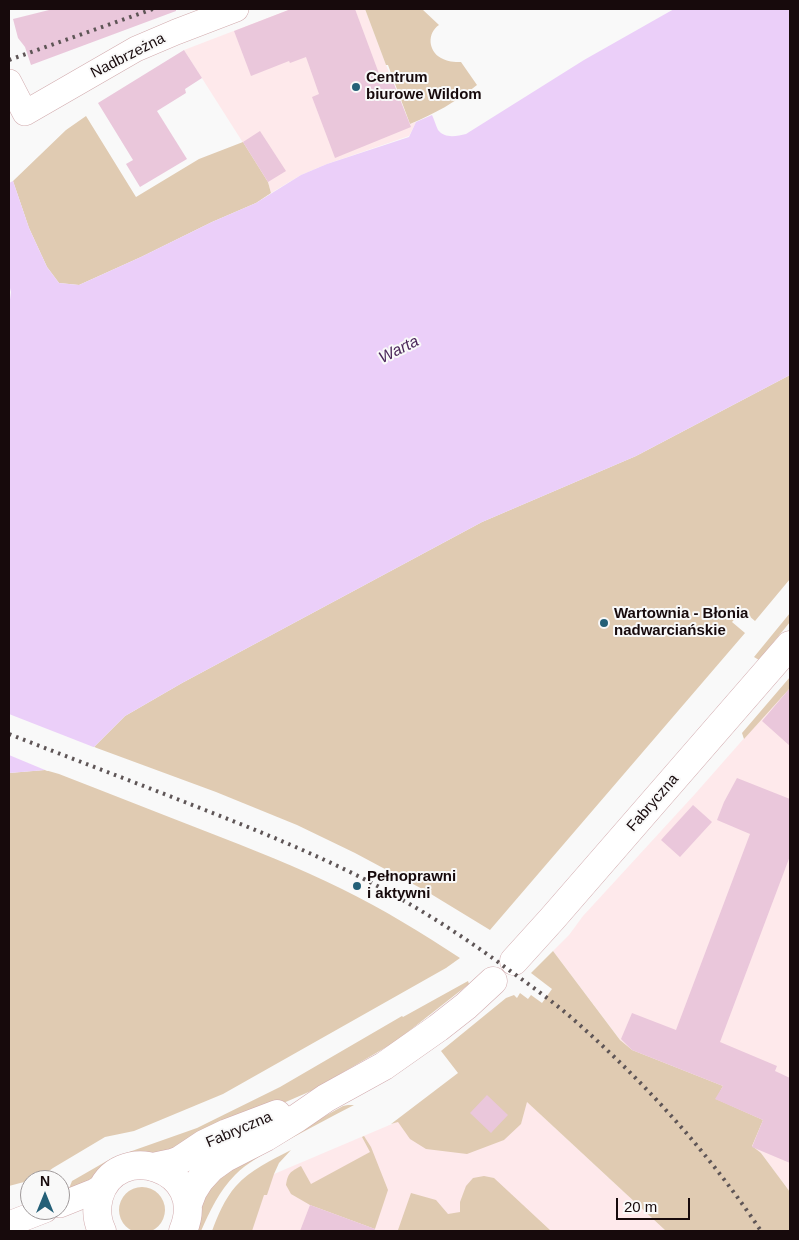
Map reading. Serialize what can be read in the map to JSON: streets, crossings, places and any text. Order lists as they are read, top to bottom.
{
  "streets": {
    "street": ["Nadbrzeżna", "Fabryczna"]
  },
  "water": ["Warta"],
  "places": ["Centrum biurowe Wildom", "Wartownia - Błonia nadwarciańskie", "Pełnoprawni i aktywni"],
  "scale_bar": "20 m",
  "north": "top"
}
